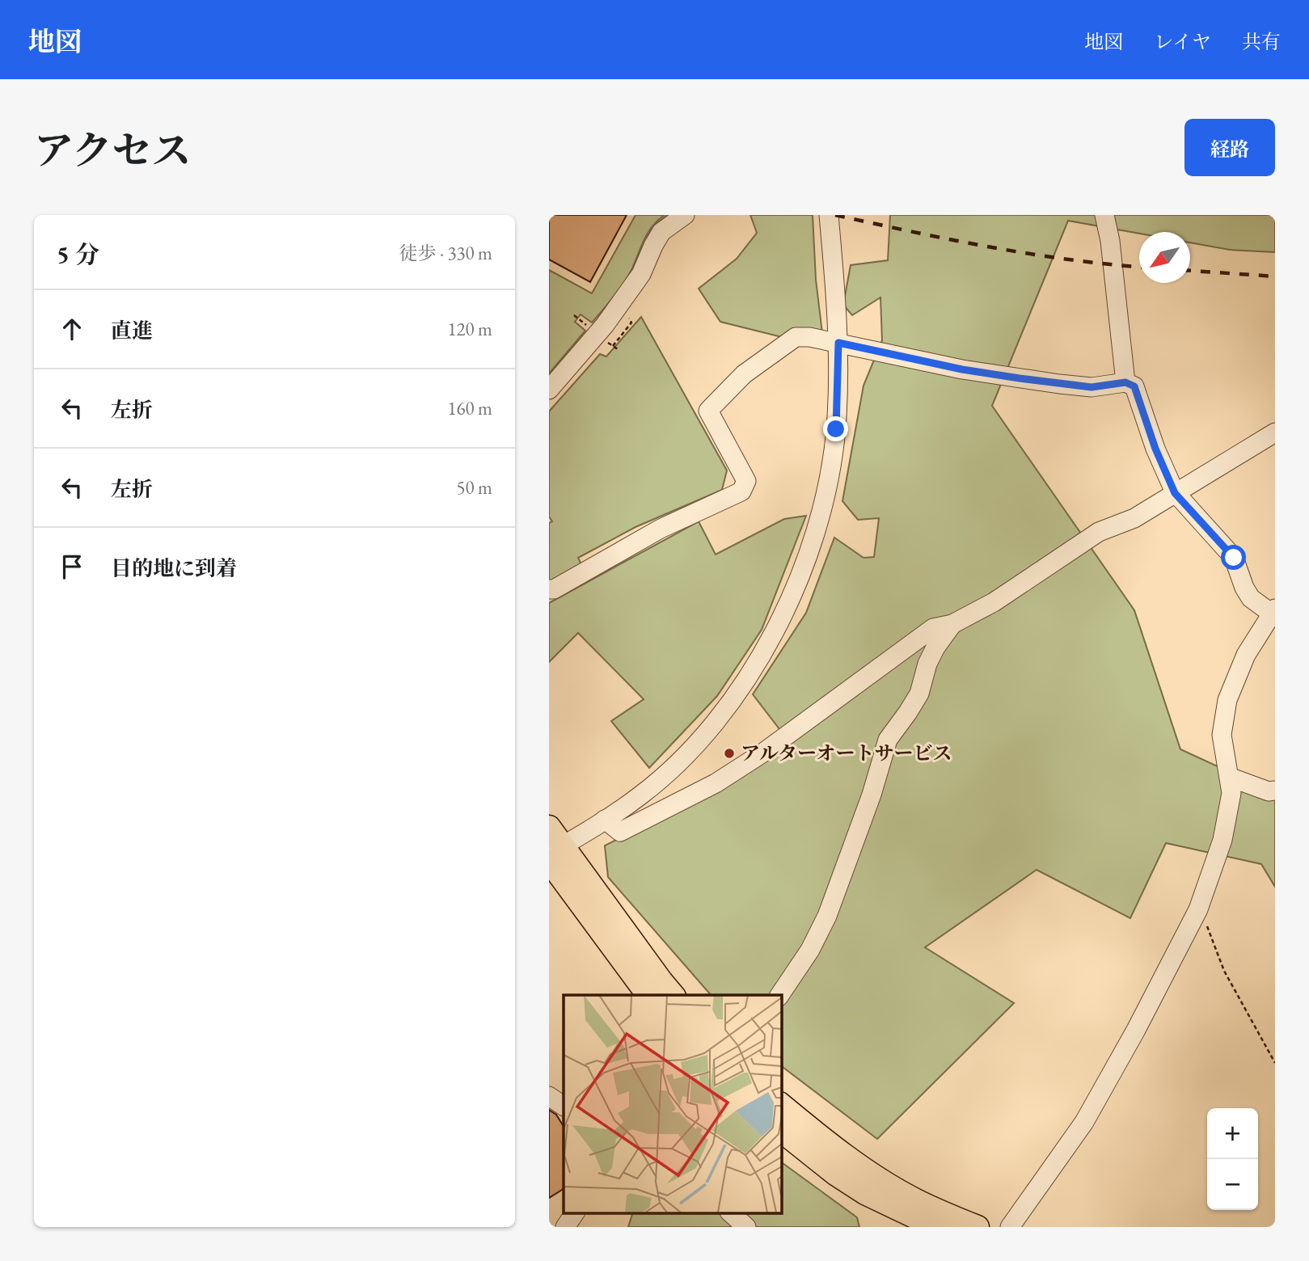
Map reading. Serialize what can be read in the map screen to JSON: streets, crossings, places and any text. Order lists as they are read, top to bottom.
{
  "places": ["アルターオートサービス"],
  "north": "bottom left",
  "page": {
    "header": "地図",
    "nav": ["地図", "レイヤ", "共有"],
    "title": "アクセス",
    "buttons": "経路",
    "heading": ["5 分", "徒歩 · 330 m"],
    "list": [
      ["直進", "120 m"],
      ["左折", "160 m"],
      ["左折", "50 m"],
      "目的地に到着"
    ],
    "map_buttons": ["+", "−"]
  }
}
